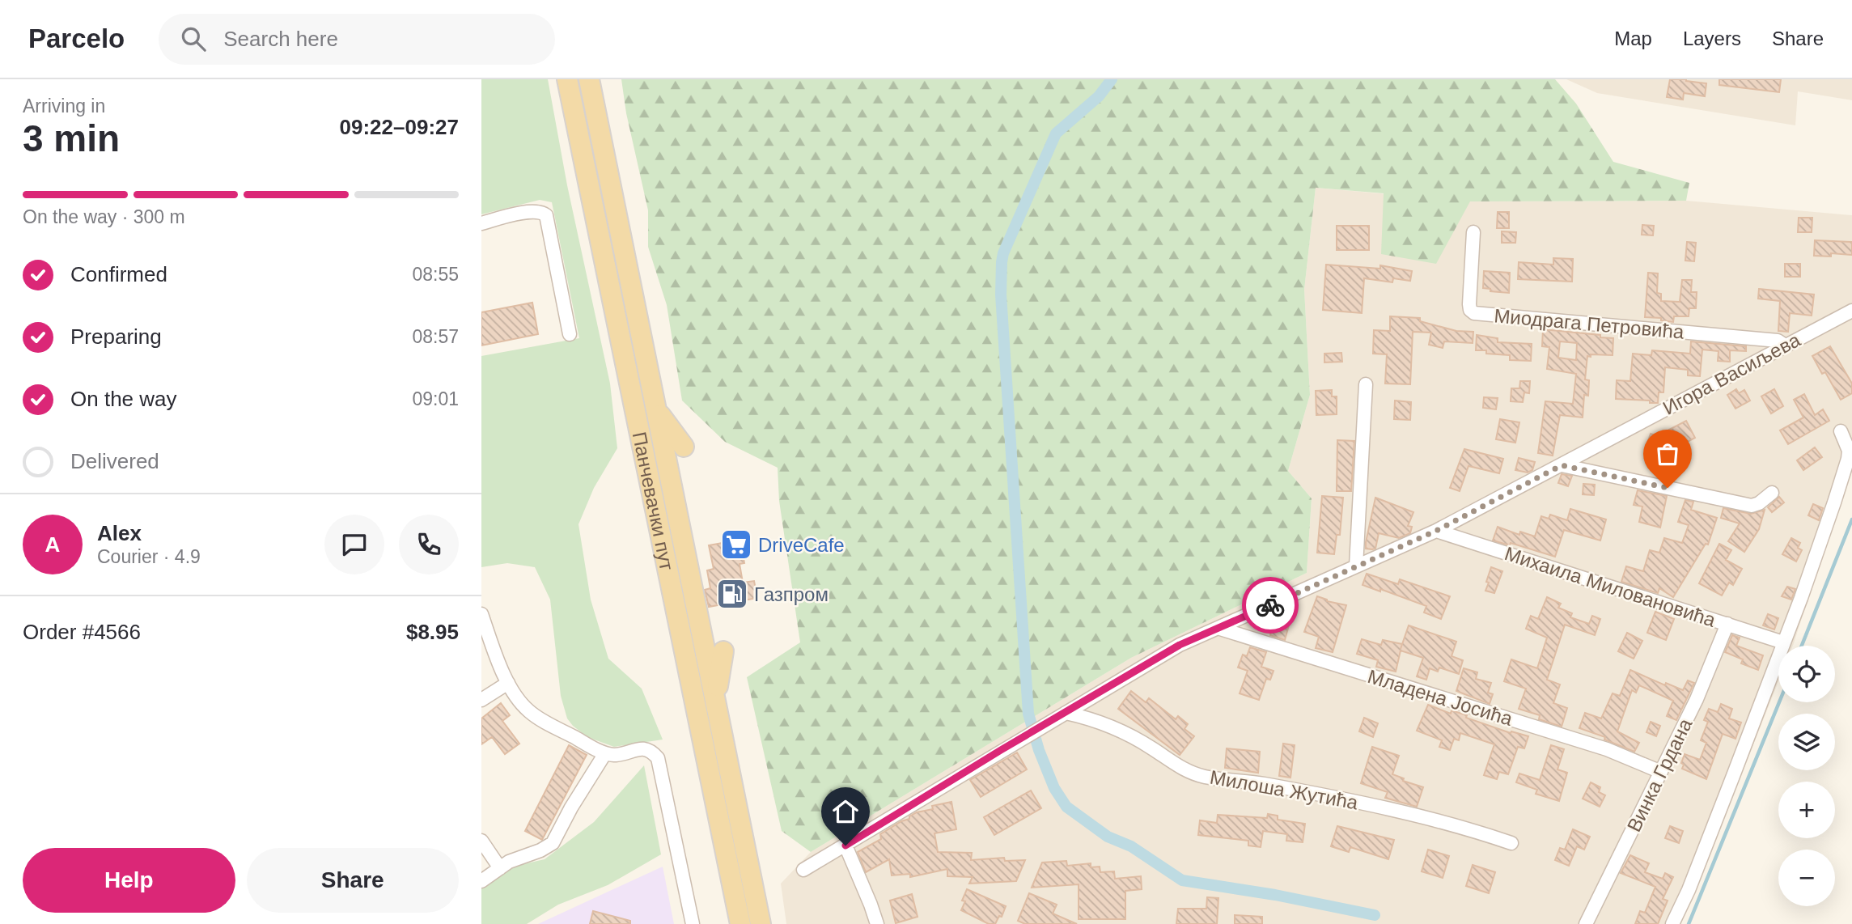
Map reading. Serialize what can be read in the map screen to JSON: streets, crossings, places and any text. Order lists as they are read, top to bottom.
{
  "streets": {
    "main road": ["Панчевачки пут"],
    "street": [
      "Миодрага Петровића",
      "Игора Васиљева",
      "Михаила Миловановића",
      "Младена Јосића",
      "Винка Грдана",
      "Милоша Жутића"
    ]
  },
  "crossings": [
    ["Миодрага Петровића", "Игора Васиљева"],
    ["Игора Васиљева", "Михаила Миловановића"],
    ["Игора Васиљева", "Младена Јосића"],
    ["Игора Васиљева", "Милоша Жутића"],
    ["Михаила Миловановића", "Винка Грдана"],
    ["Младена Јосића", "Винка Грдана"]
  ],
  "places": {
    "supermarket": ["DriveCafe"],
    "fuel station": ["Газпром"]
  },
  "page": {
    "header": "Parcelo",
    "search": "Search here",
    "nav": ["Map", "Layers", "Share"],
    "heading": ["3 min", "Arriving in", "09:22–09:27"],
    "panel": [
      "Alex",
      "Courier · 4.9",
      "Order #4566",
      "$8.95"
    ],
    "bar": "On the way · 300 m",
    "list": [
      ["Confirmed", "08:55"],
      ["Preparing", "08:57"],
      ["On the way", "09:01"],
      "Delivered"
    ],
    "round": "A",
    "map_buttons": ["+", "−"],
    "buttons": ["Help", "Share"]
  }
}
